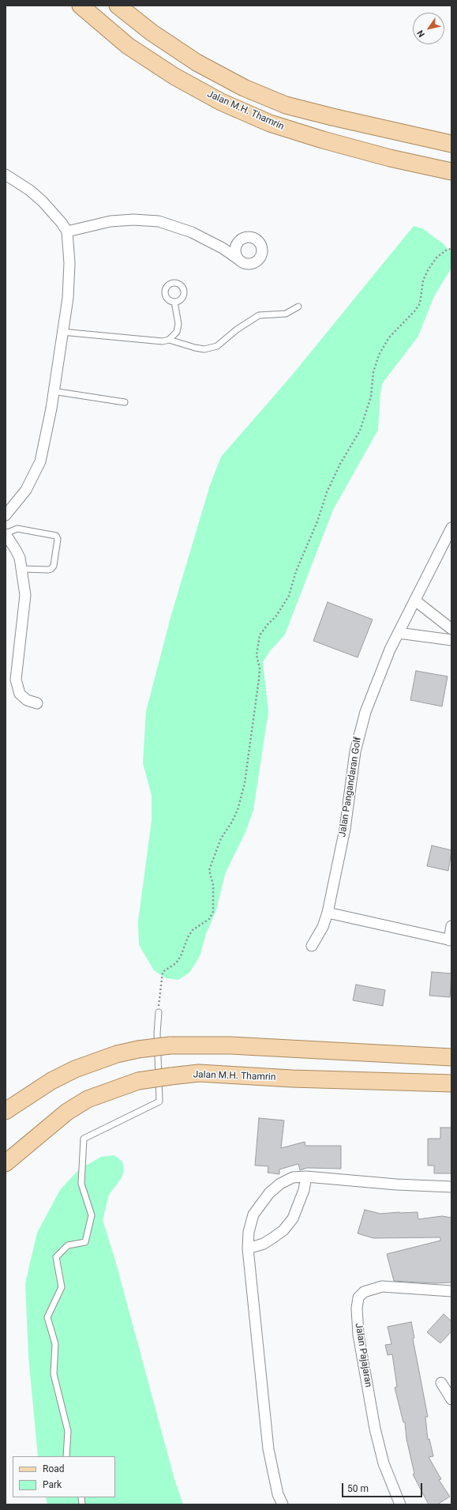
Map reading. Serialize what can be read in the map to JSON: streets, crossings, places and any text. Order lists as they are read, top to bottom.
{
  "streets": {
    "main road": ["Jalan M.H. Thamrin"],
    "street": ["Jalan Pangandaran Golf", "Jalan Pajajaran"]
  },
  "legend": ["Road", "Park"],
  "scale_bar": "50 m",
  "north": "bottom left"
}
